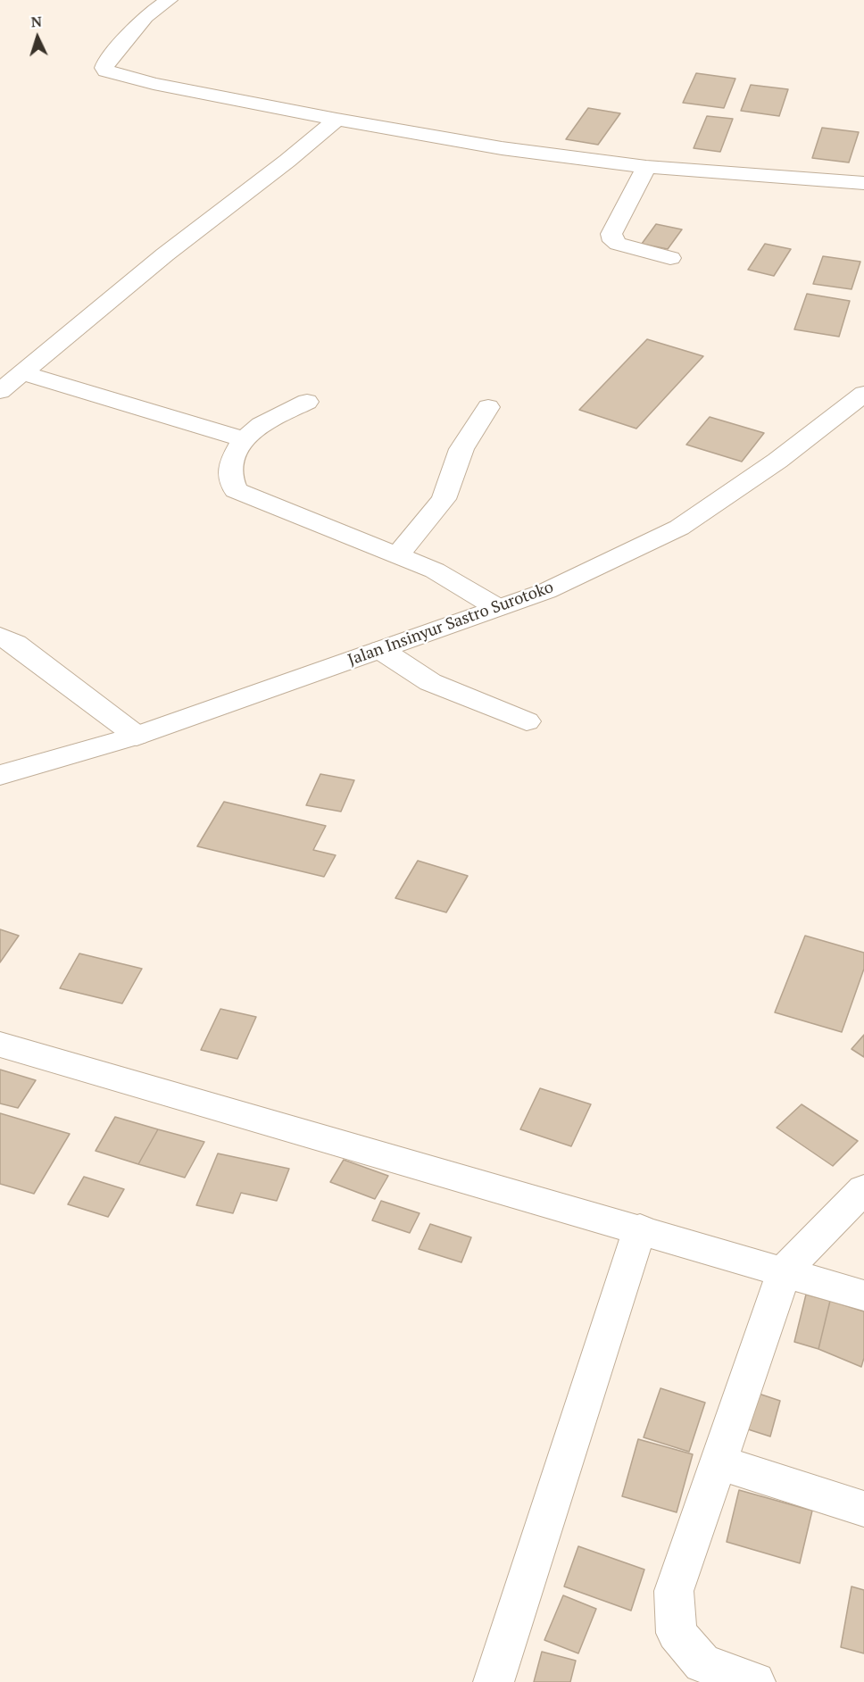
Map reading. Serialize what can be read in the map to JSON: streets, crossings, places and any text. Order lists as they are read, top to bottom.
{
  "streets": {
    "street": ["Jalan Insinyur Sastro Surotoko"]
  },
  "north": "top"
}
